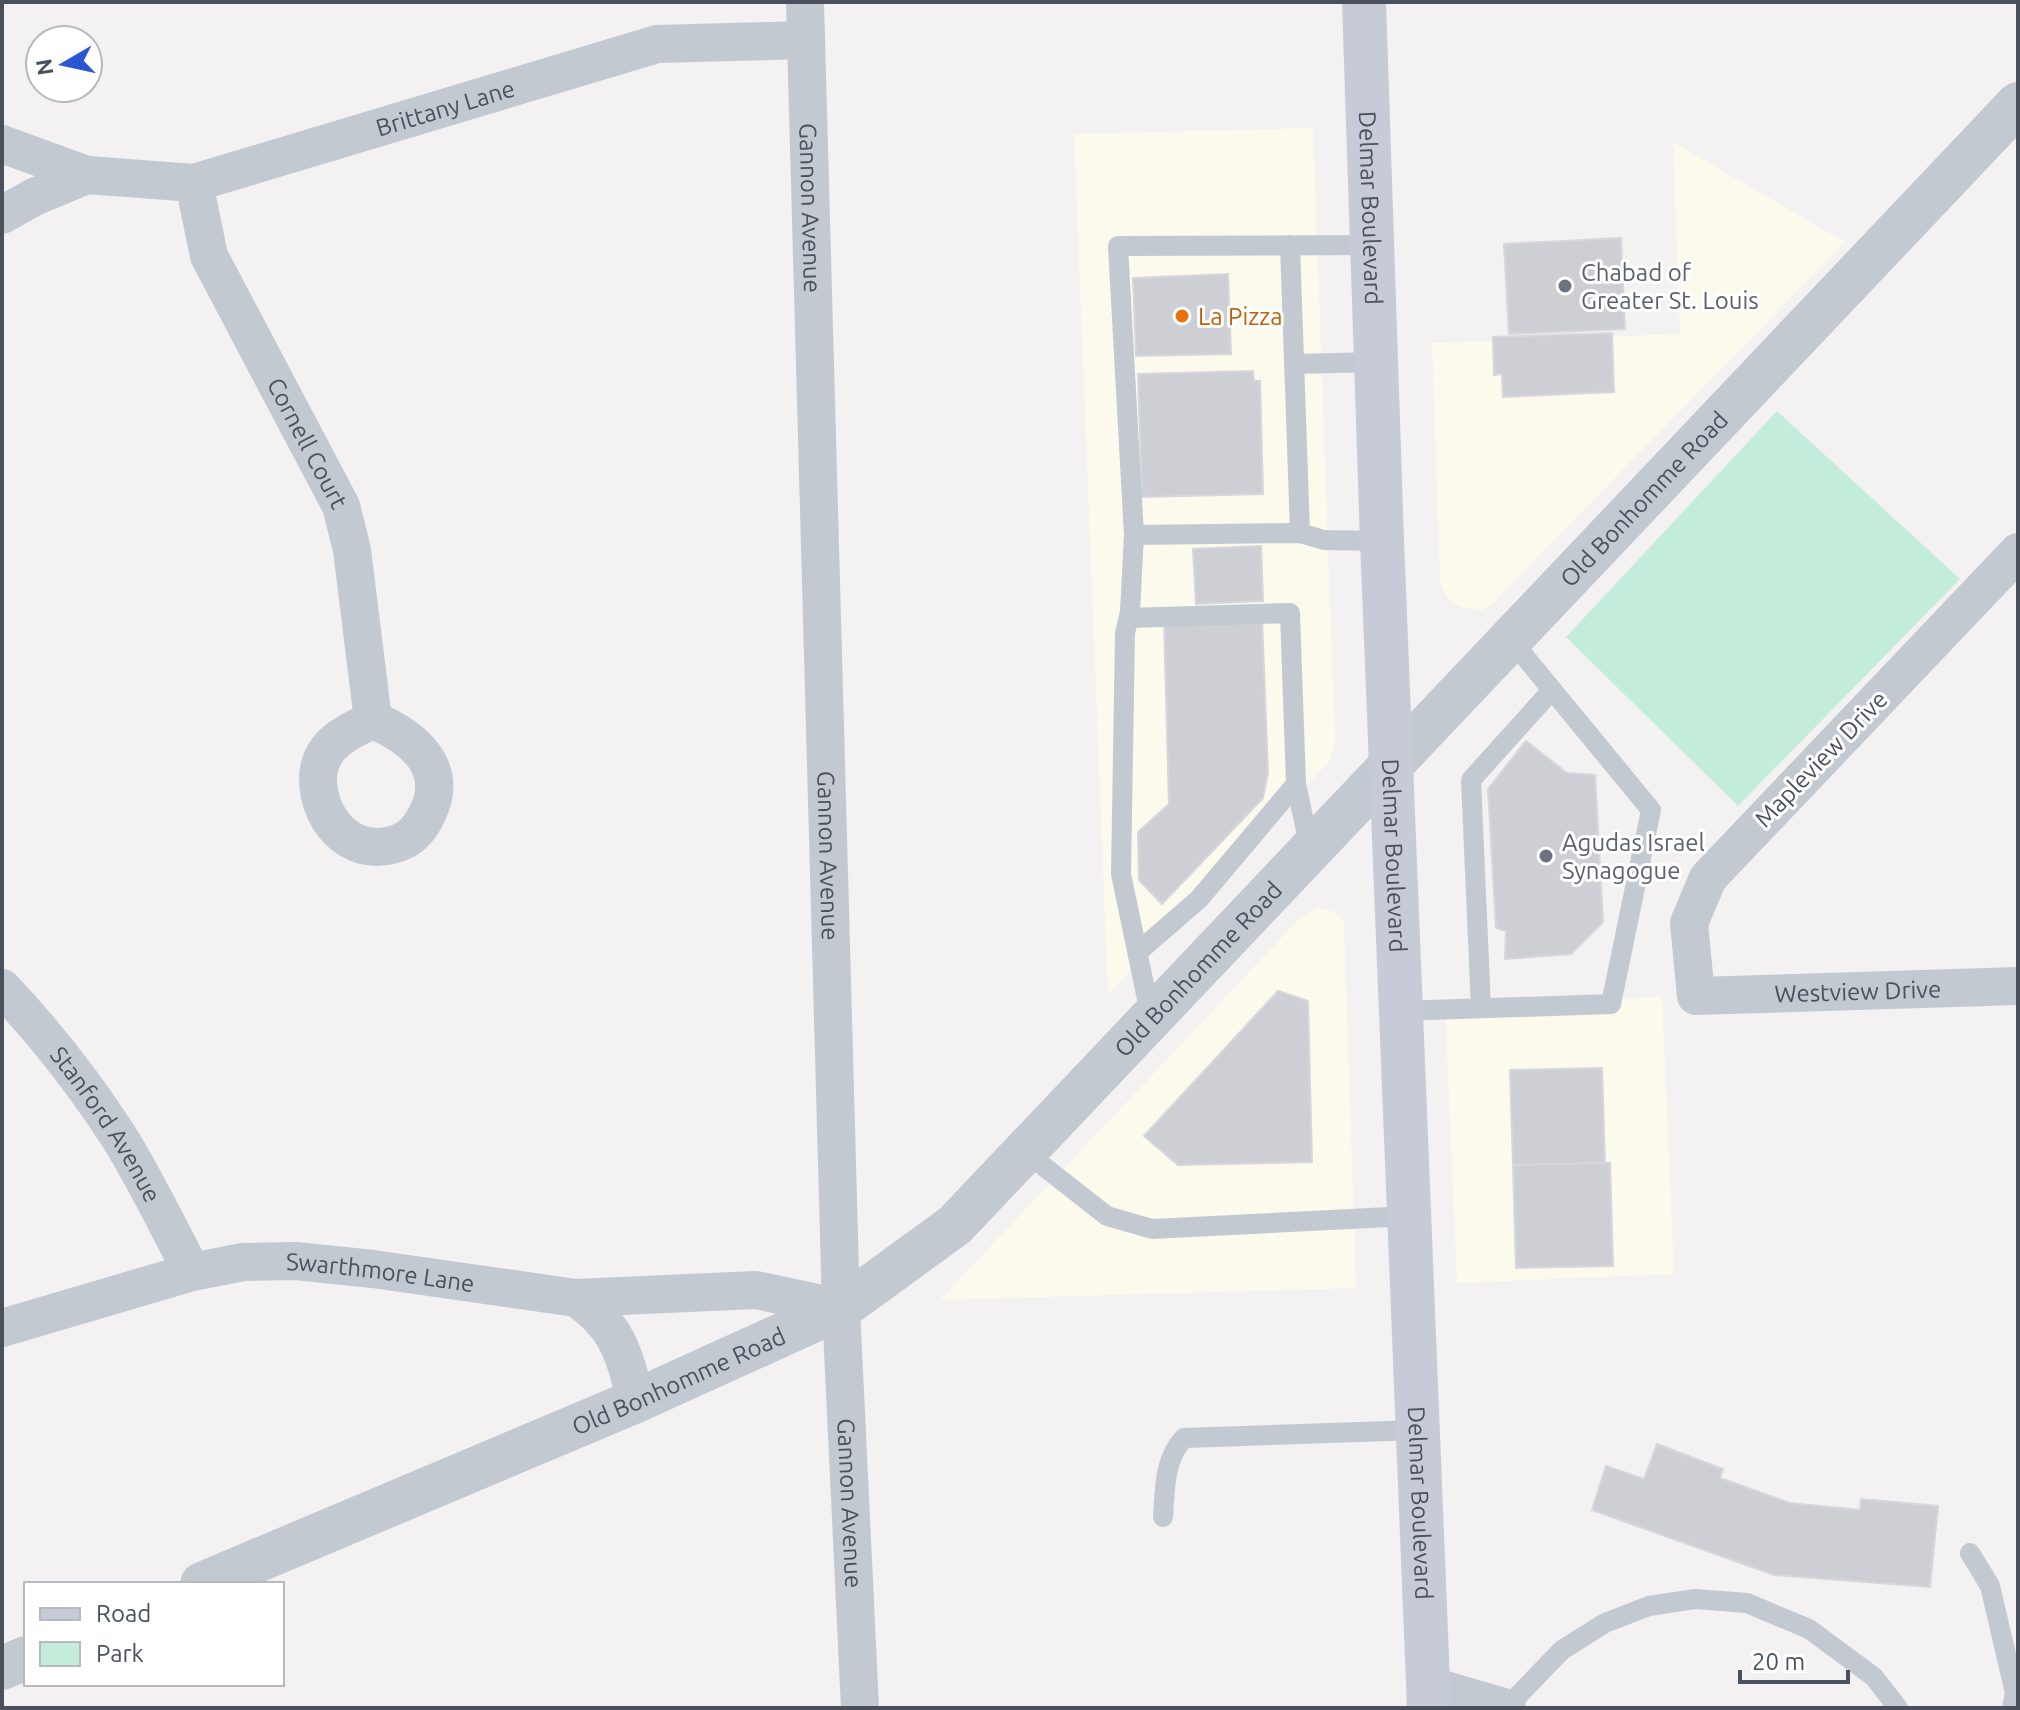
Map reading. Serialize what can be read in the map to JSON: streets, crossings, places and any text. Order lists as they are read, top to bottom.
{
  "streets": {
    "main road": ["Delmar Boulevard"],
    "street": [
      "Brittany Lane",
      "Gannon Avenue",
      "Cornell Court",
      "Old Bonhomme Road",
      "Mapleview Drive",
      "Westview Drive",
      "Stanford Avenue",
      "Swarthmore Lane"
    ]
  },
  "crossings": [
    ["Brittany Lane", "Gannon Avenue"],
    ["Brittany Lane", "Cornell Court"],
    ["Gannon Avenue", "Old Bonhomme Road"],
    ["Gannon Avenue", "Swarthmore Lane"],
    ["Delmar Boulevard", "Old Bonhomme Road"],
    ["Old Bonhomme Road", "Swarthmore Lane"],
    ["Mapleview Drive", "Westview Drive"],
    ["Stanford Avenue", "Swarthmore Lane"]
  ],
  "places": ["Chabad of Greater St. Louis", "La Pizza", "Agudas Israel Synagogue"],
  "legend": ["Road", "Park"],
  "scale_bar": "20 m",
  "north": "left"
}
